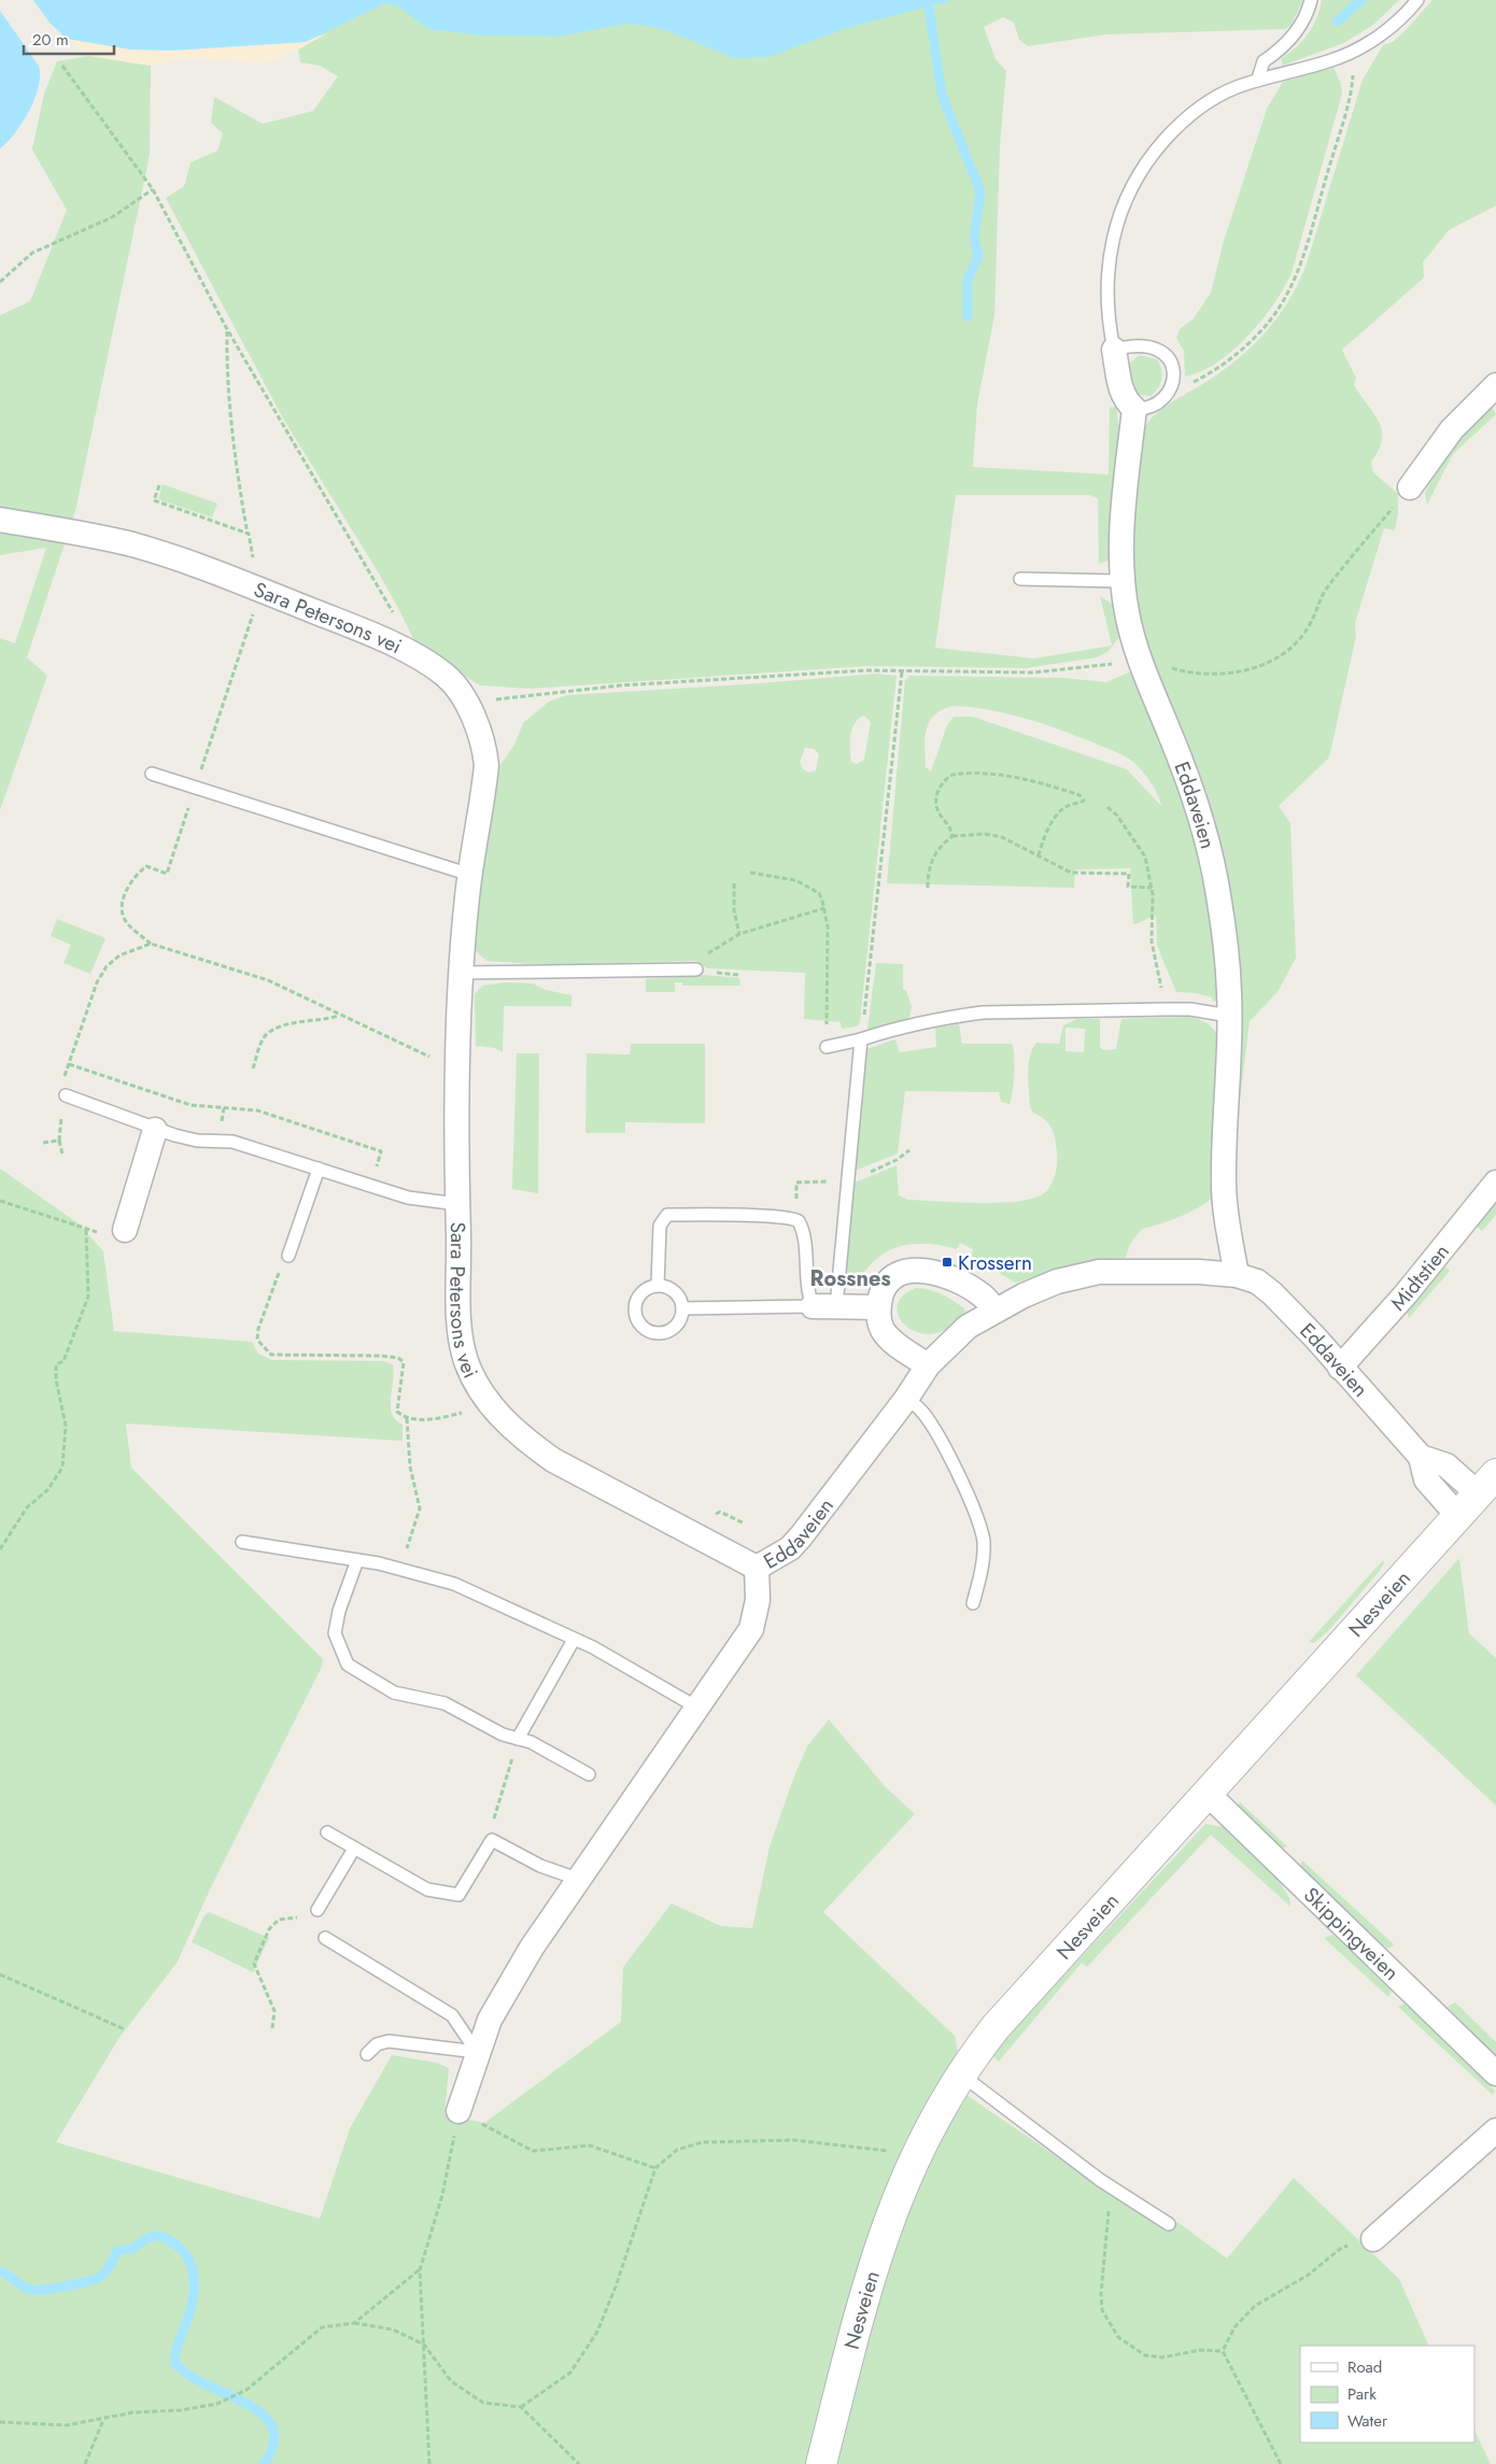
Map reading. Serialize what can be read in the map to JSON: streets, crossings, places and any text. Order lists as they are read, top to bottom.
{
  "streets": {
    "main road": ["Nesveien"],
    "street": [
      "Sara Petersons vei",
      "Eddaveien",
      "Midtstien",
      "Skippingveien"
    ]
  },
  "crossings": [
    ["Sara Petersons vei", "Eddaveien"],
    ["Eddaveien", "Midtstien"],
    ["Eddaveien", "Nesveien"],
    ["Nesveien", "Skippingveien"]
  ],
  "districts": ["Rossnes"],
  "places": {
    "transit": ["Krossern"]
  },
  "legend": ["Road", "Park", "Water"],
  "scale_bar": "20 m"
}
